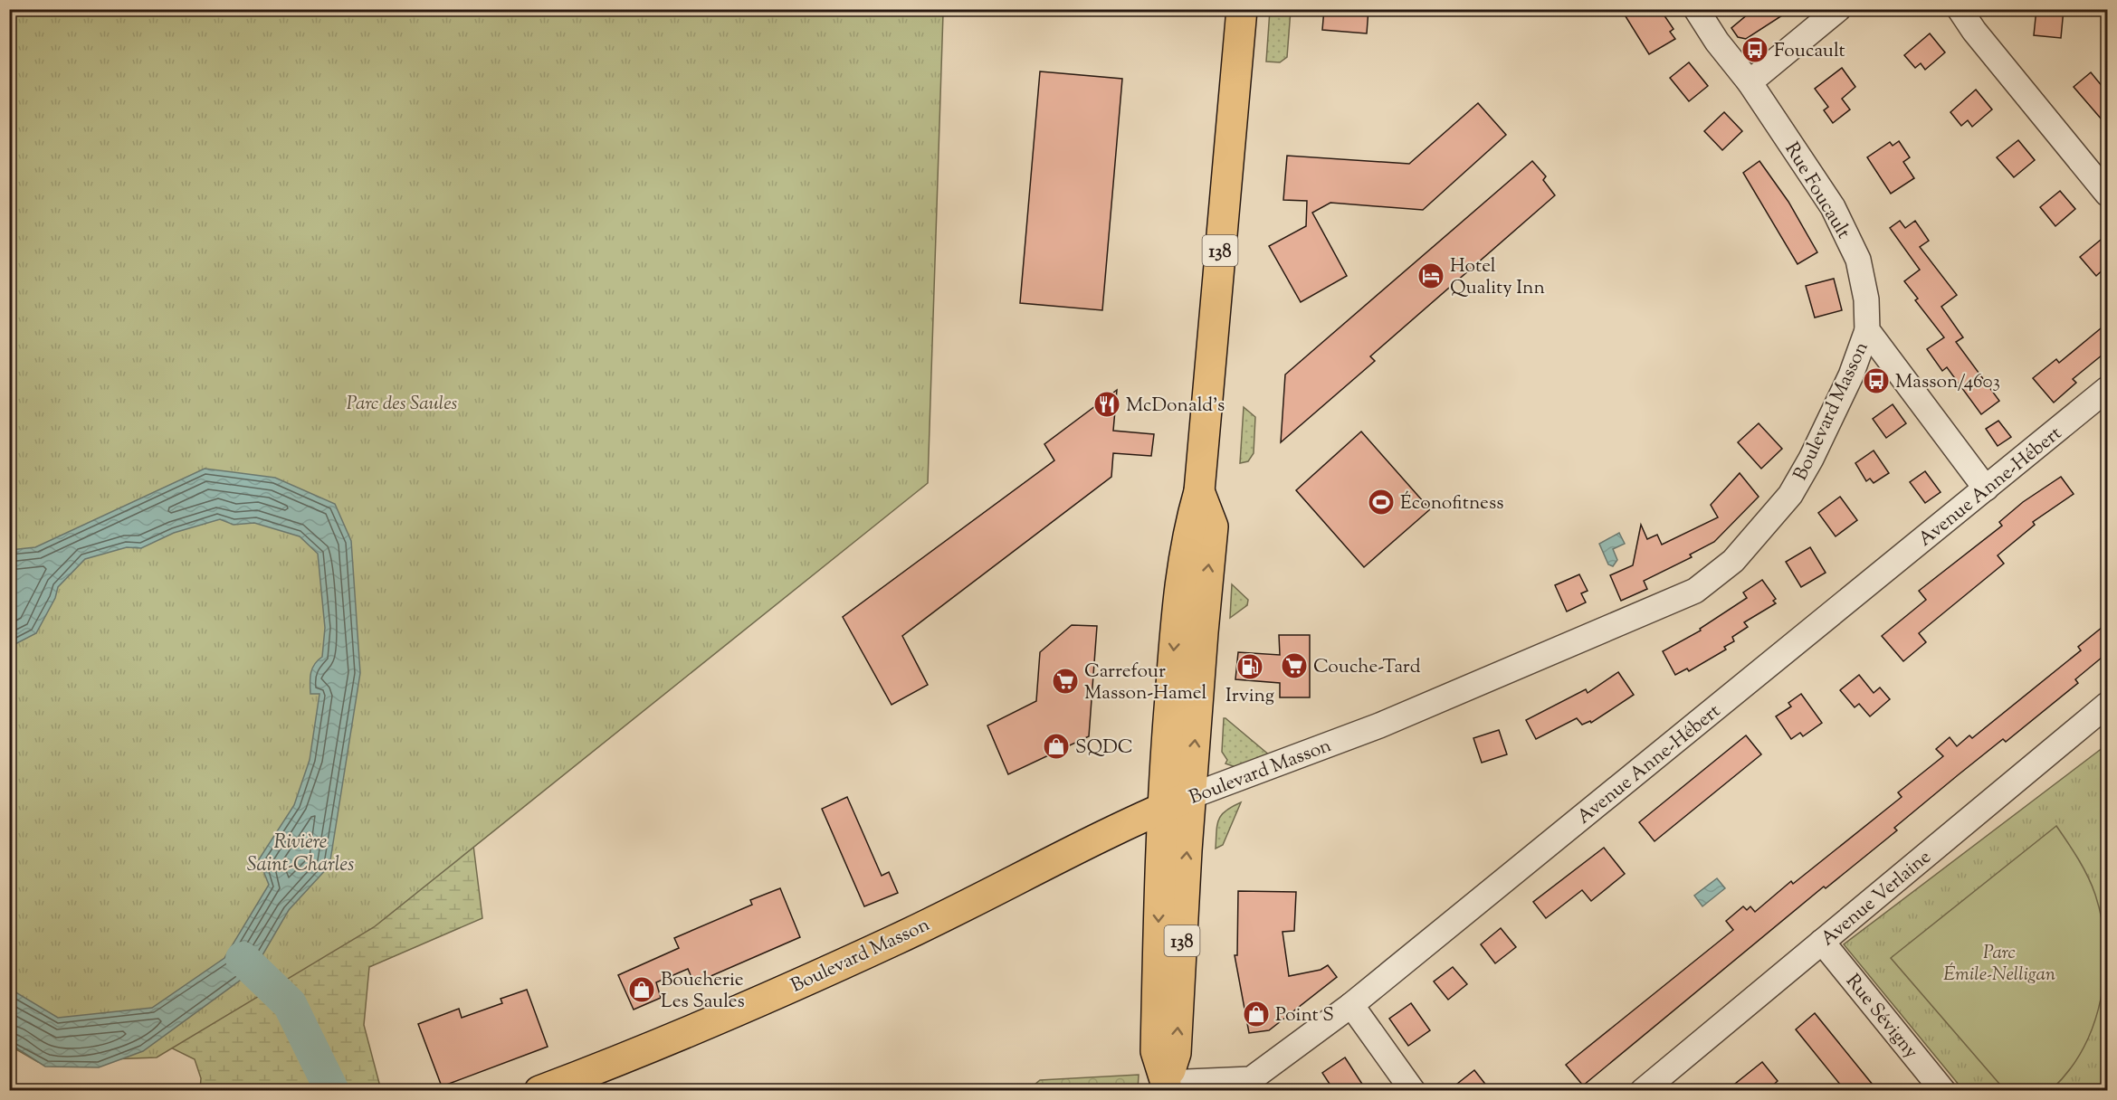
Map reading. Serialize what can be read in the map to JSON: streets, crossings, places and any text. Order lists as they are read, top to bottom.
{
  "streets": {
    "main road": ["138", "Boulevard Masson"],
    "street": [
      "Rue Foucault",
      "Avenue Anne-Hébert",
      "Avenue Verlaine",
      "Rue Sévigny"
    ]
  },
  "crossings": [
    ["Rue Foucault", "Boulevard Masson"],
    ["138", "Boulevard Masson"],
    ["138", "Avenue Anne-Hébert"],
    ["Avenue Verlaine", "Rue Sévigny"]
  ],
  "water": ["Rivière Saint-Charles"],
  "parks": ["Parc des Saules", "Parc Émile-Nelligan"],
  "places": {
    "bus stop": ["Foucault", "Masson/4603"],
    "hotel": ["Hotel Quality Inn"],
    "restaurant": ["McDonald's"],
    "sports": ["Éconofitness"],
    "supermarket": ["Couche-Tard", "Carrefour Masson-Hamel"],
    "fuel station": ["Irving"],
    "shop": ["SQDC", "Boucherie Les Saules", "Point S"]
  }
}
